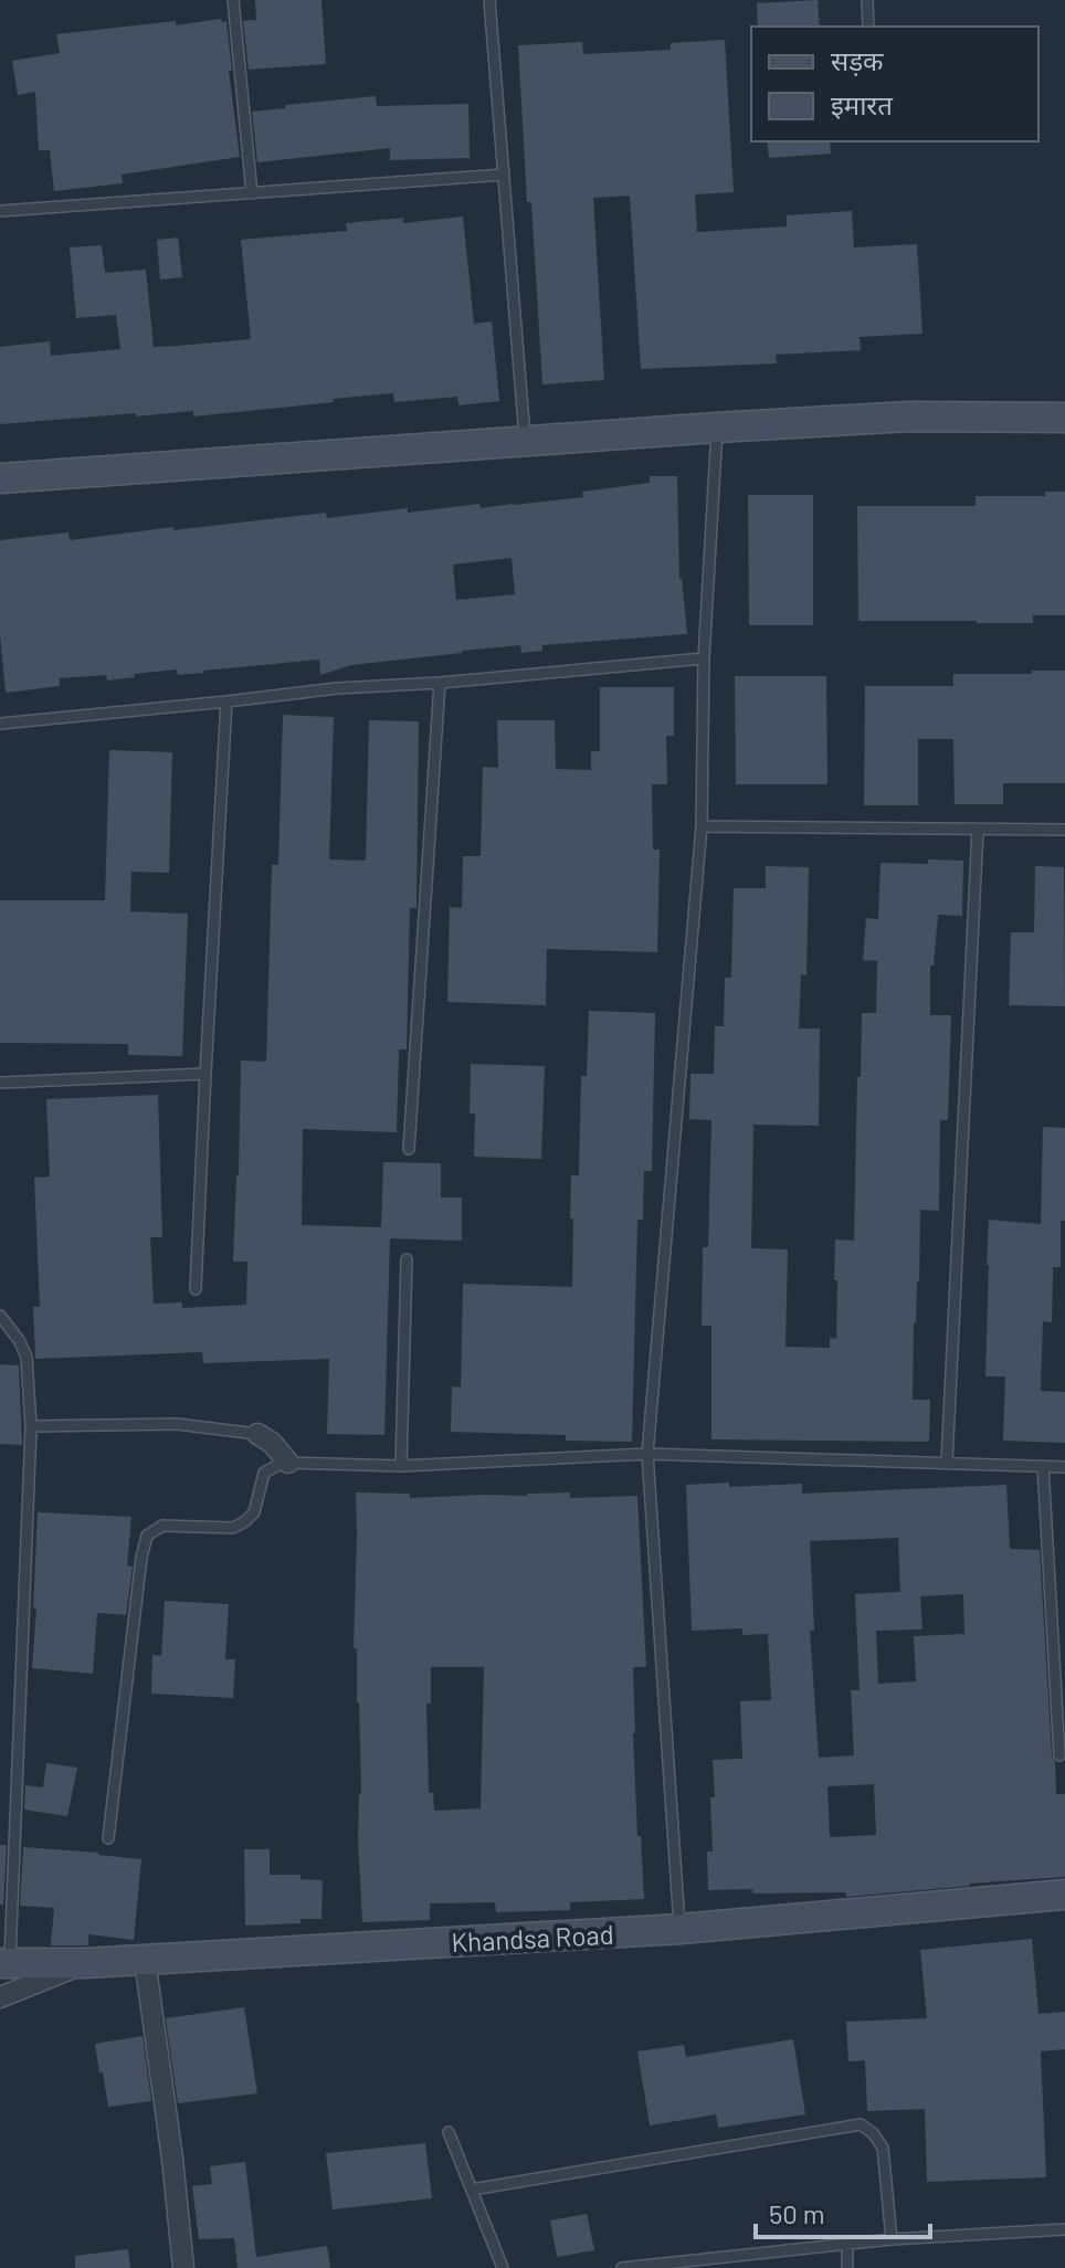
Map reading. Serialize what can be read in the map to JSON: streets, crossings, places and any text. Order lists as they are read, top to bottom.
{
  "streets": {
    "street": ["Khandsa Road"]
  },
  "legend": ["सड़क", "इमारत"],
  "scale_bar": "50 m"
}
